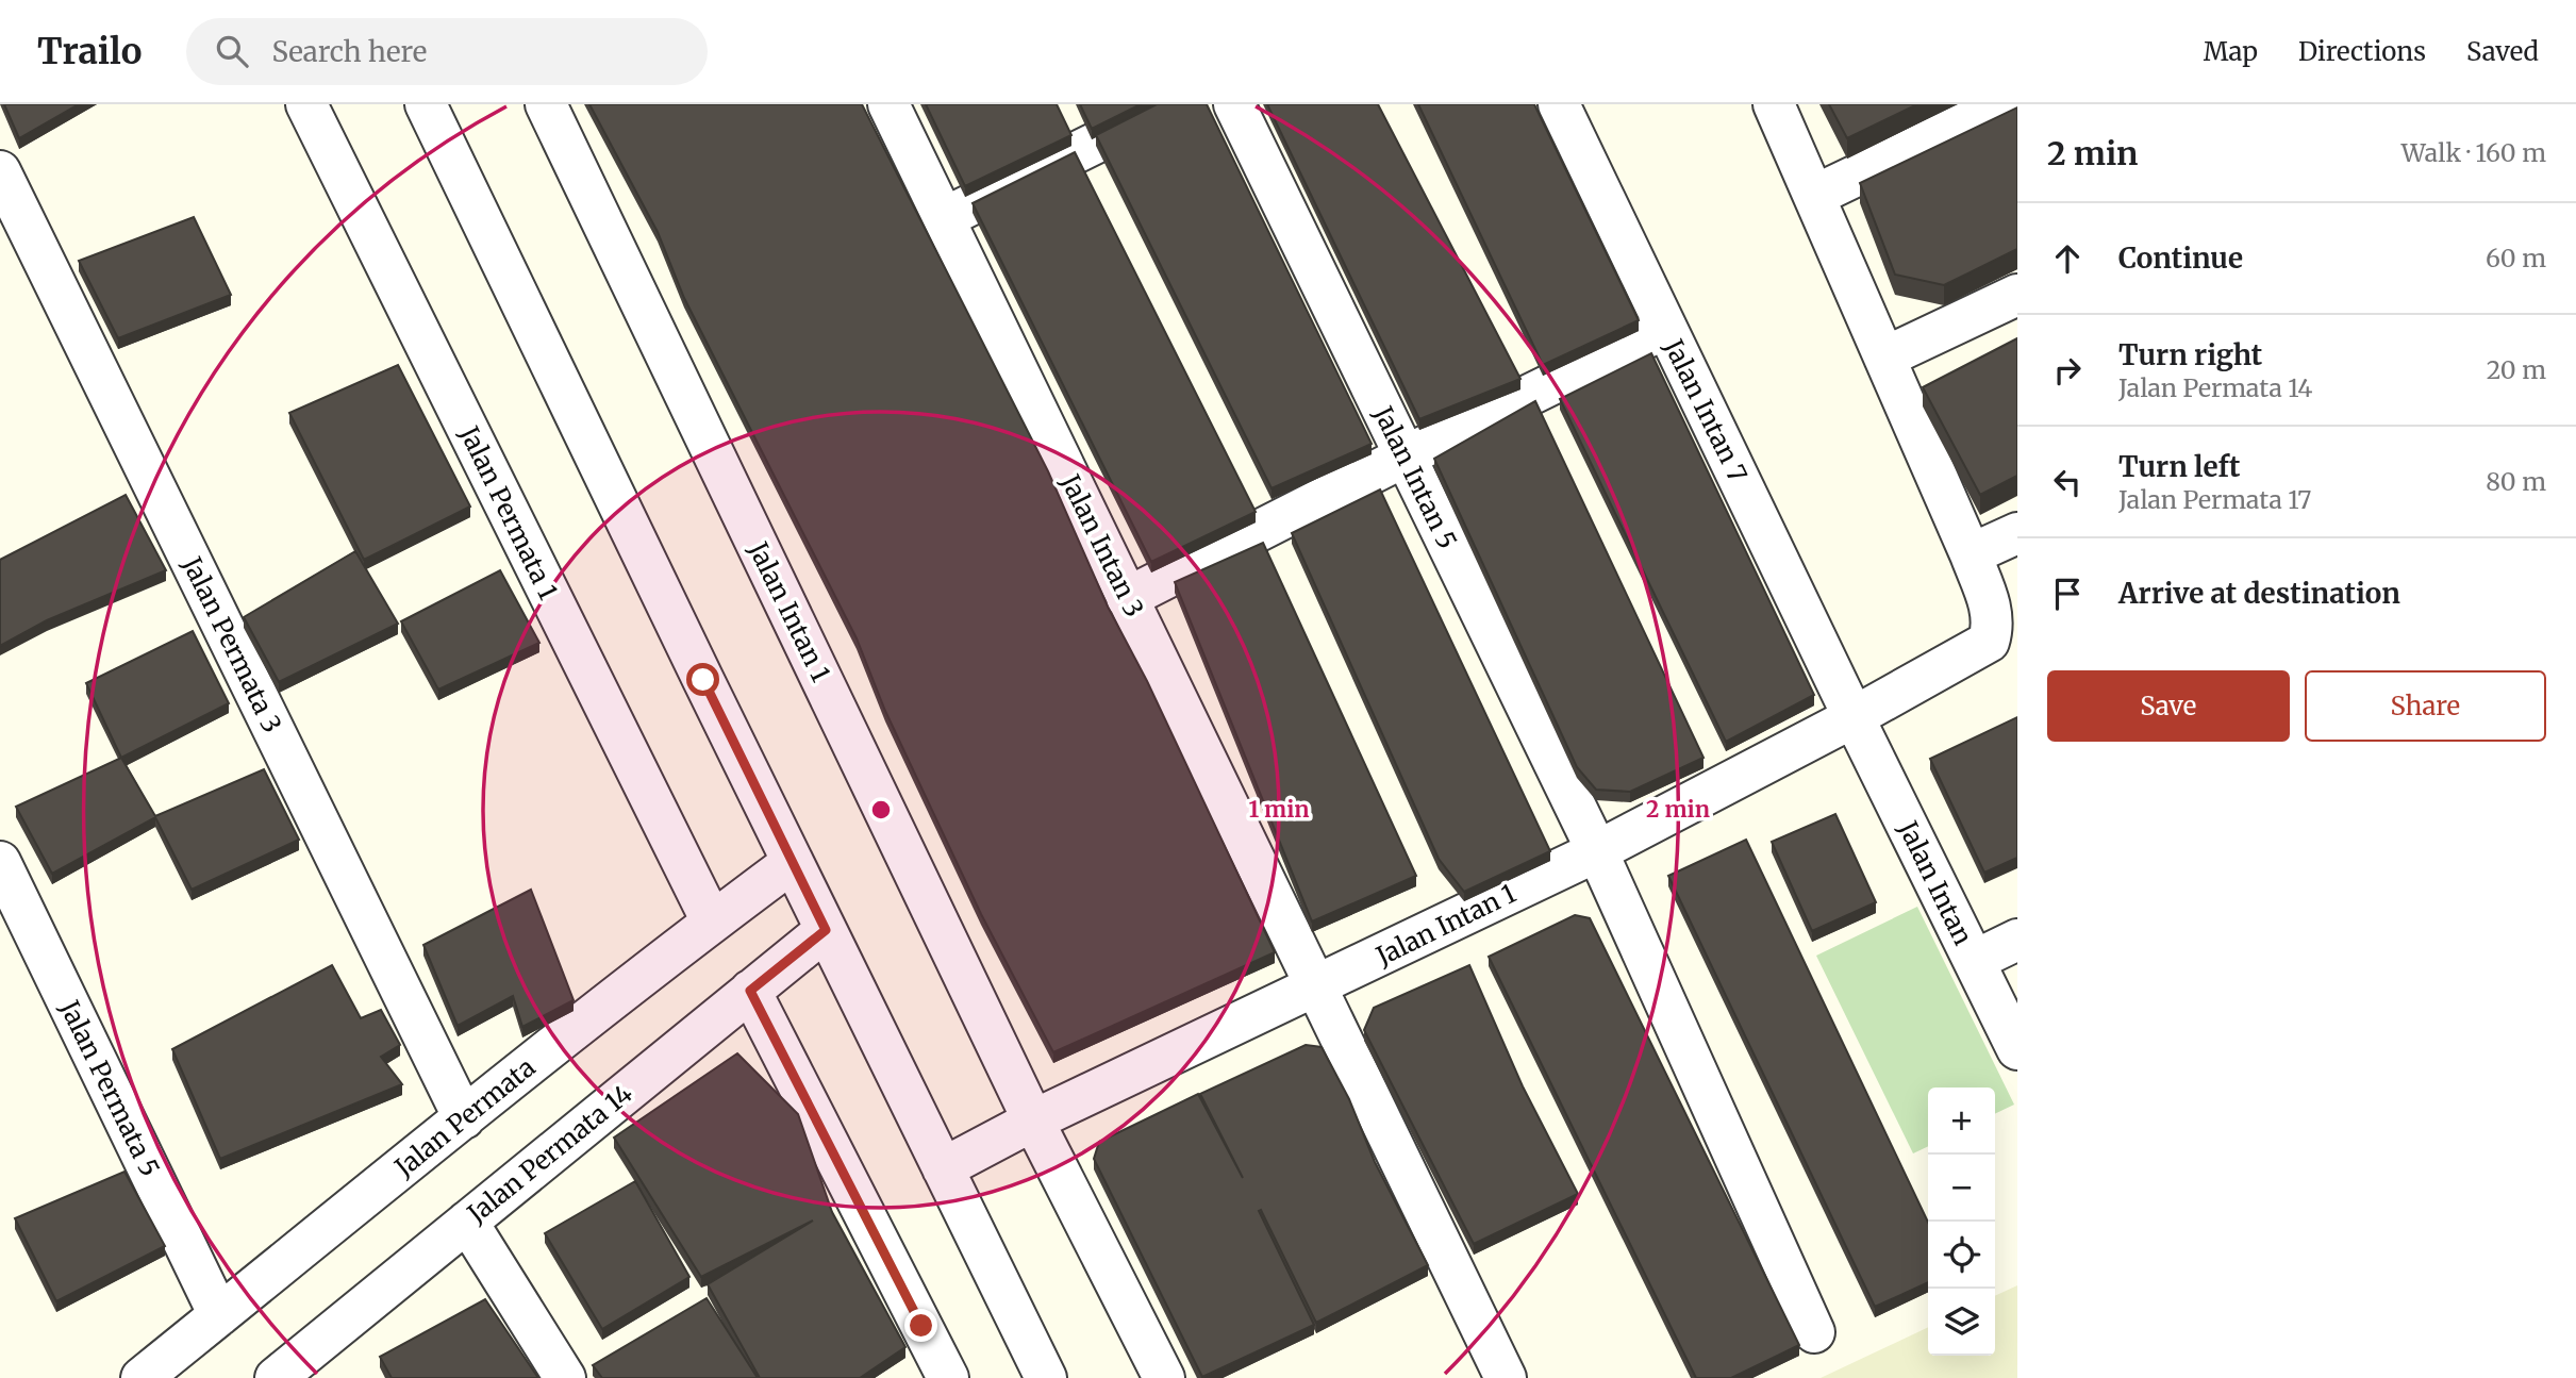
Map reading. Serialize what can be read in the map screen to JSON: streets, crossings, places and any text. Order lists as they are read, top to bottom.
{
  "streets": {
    "street": [
      "Jalan Intan 7",
      "Jalan Intan 5",
      "Jalan Permata 1",
      "Jalan Intan 3",
      "Jalan Intan 1",
      "Jalan Permata 3",
      "Jalan Intan",
      "Jalan Permata 5",
      "Jalan Permata",
      "Jalan Permata 14"
    ]
  },
  "crossings": [
    ["Jalan Intan 7", "Jalan Intan 1"],
    ["Jalan Intan 7", "Jalan Intan"],
    ["Jalan Intan 5", "Jalan Intan 1"],
    ["Jalan Permata 1", "Jalan Permata"],
    ["Jalan Intan 3", "Jalan Intan 1"],
    ["Jalan Intan 1", "Jalan Intan"],
    ["Jalan Permata 3", "Jalan Permata"],
    ["Jalan Permata 5", "Jalan Permata"]
  ],
  "page": {
    "header": "Trailo",
    "search": "Search here",
    "nav": ["Map", "Directions", "Saved"],
    "heading": ["2 min", "Walk · 160 m"],
    "list": [
      ["Continue", "60 m"],
      ["Turn right", "Jalan Permata 14", "20 m"],
      ["Turn left", "Jalan Permata 17", "80 m"],
      "Arrive at destination"
    ],
    "buttons": ["Save", "Share"],
    "map_buttons": ["+", "−"]
  },
  "rings": ["1 min", "2 min"]
}
